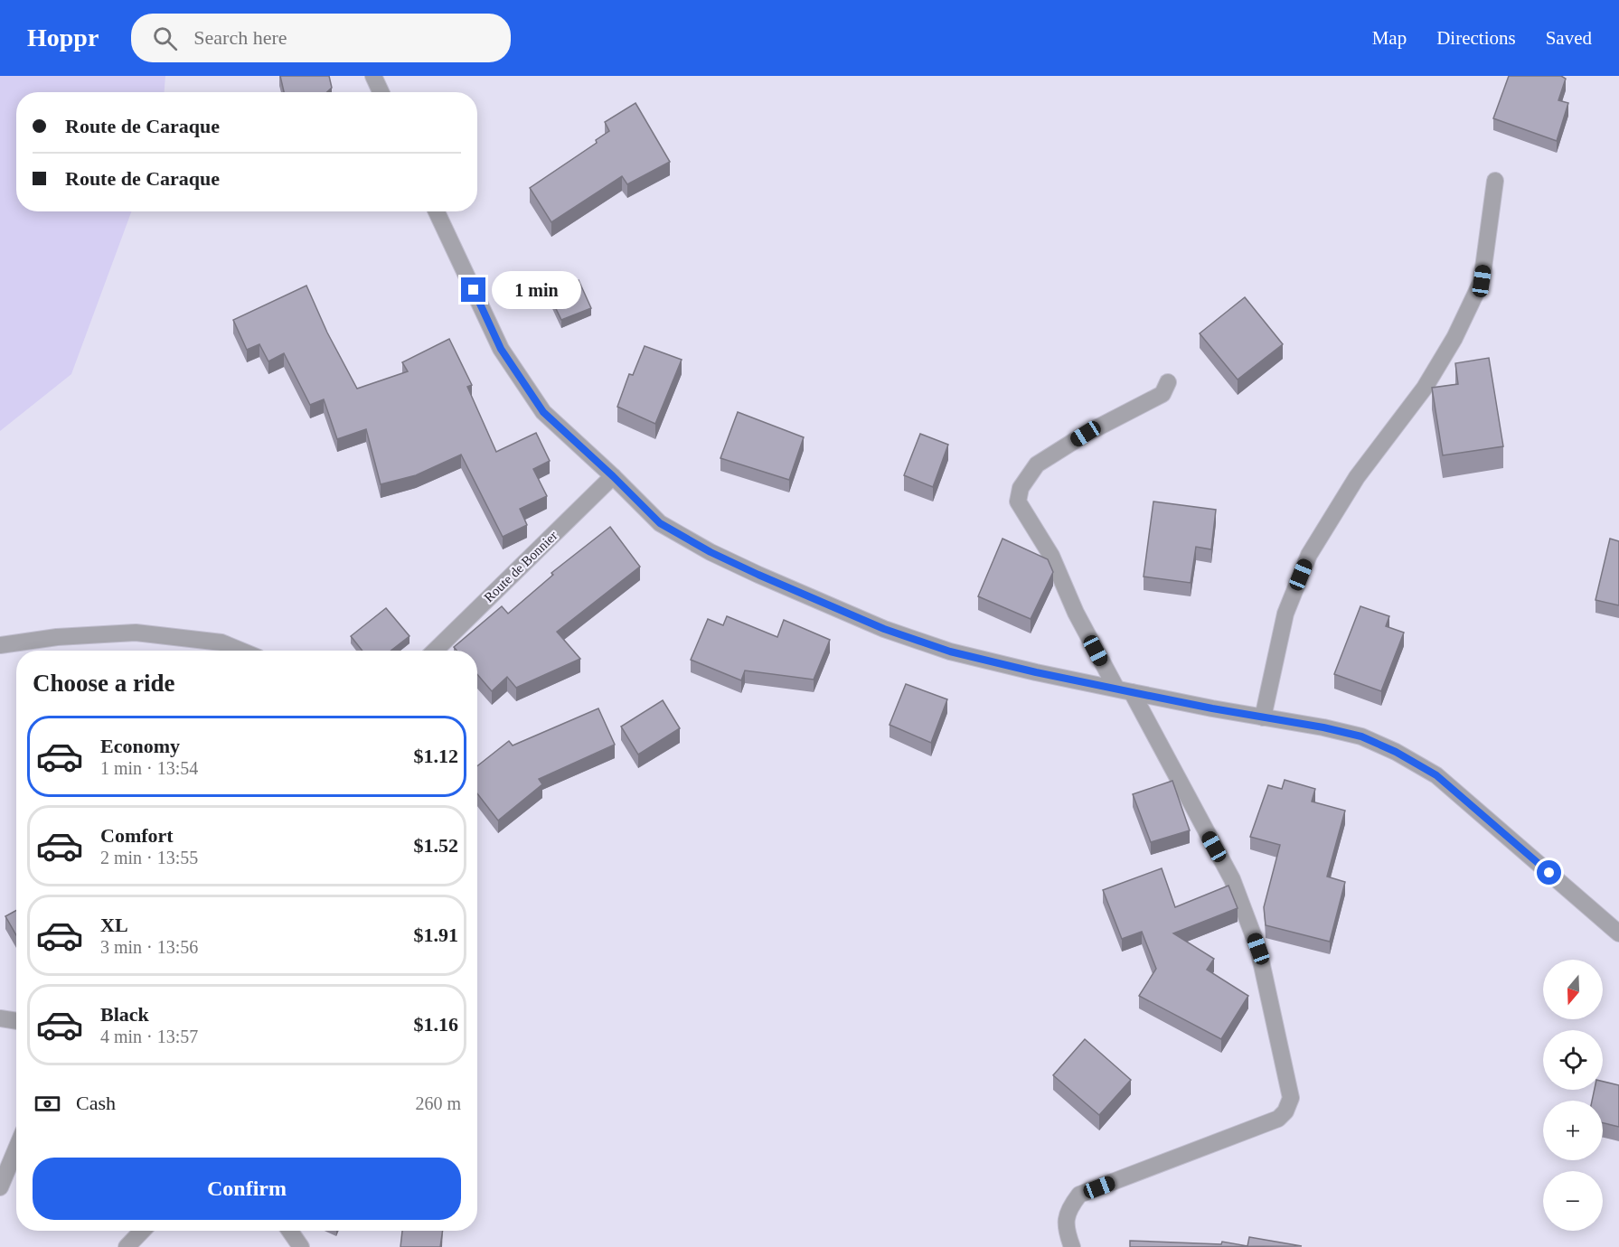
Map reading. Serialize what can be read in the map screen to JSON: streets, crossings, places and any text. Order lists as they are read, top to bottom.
{
  "streets": {
    "street": ["Route de Bonnier"]
  },
  "north": "bottom",
  "page": {
    "header": "Hoppr",
    "search": "Search here",
    "nav": ["Map", "Directions", "Saved"],
    "banner": ["Route de Caraque", "Route de Caraque"],
    "bubble": "1 min",
    "heading": "Choose a ride",
    "list": [
      {
        "name": "Economy",
        "note": "1 min · 13:54",
        "value": "$1.12"
      },
      {
        "name": "Comfort",
        "note": "2 min · 13:55",
        "value": "$1.52"
      },
      {
        "name": "XL",
        "note": "3 min · 13:56",
        "value": "$1.91"
      },
      {
        "name": "Black",
        "note": "4 min · 13:57",
        "value": "$1.16"
      }
    ],
    "map_buttons": ["+", "−"],
    "pay": ["Cash", "260 m"],
    "buttons": "Confirm"
  }
}
